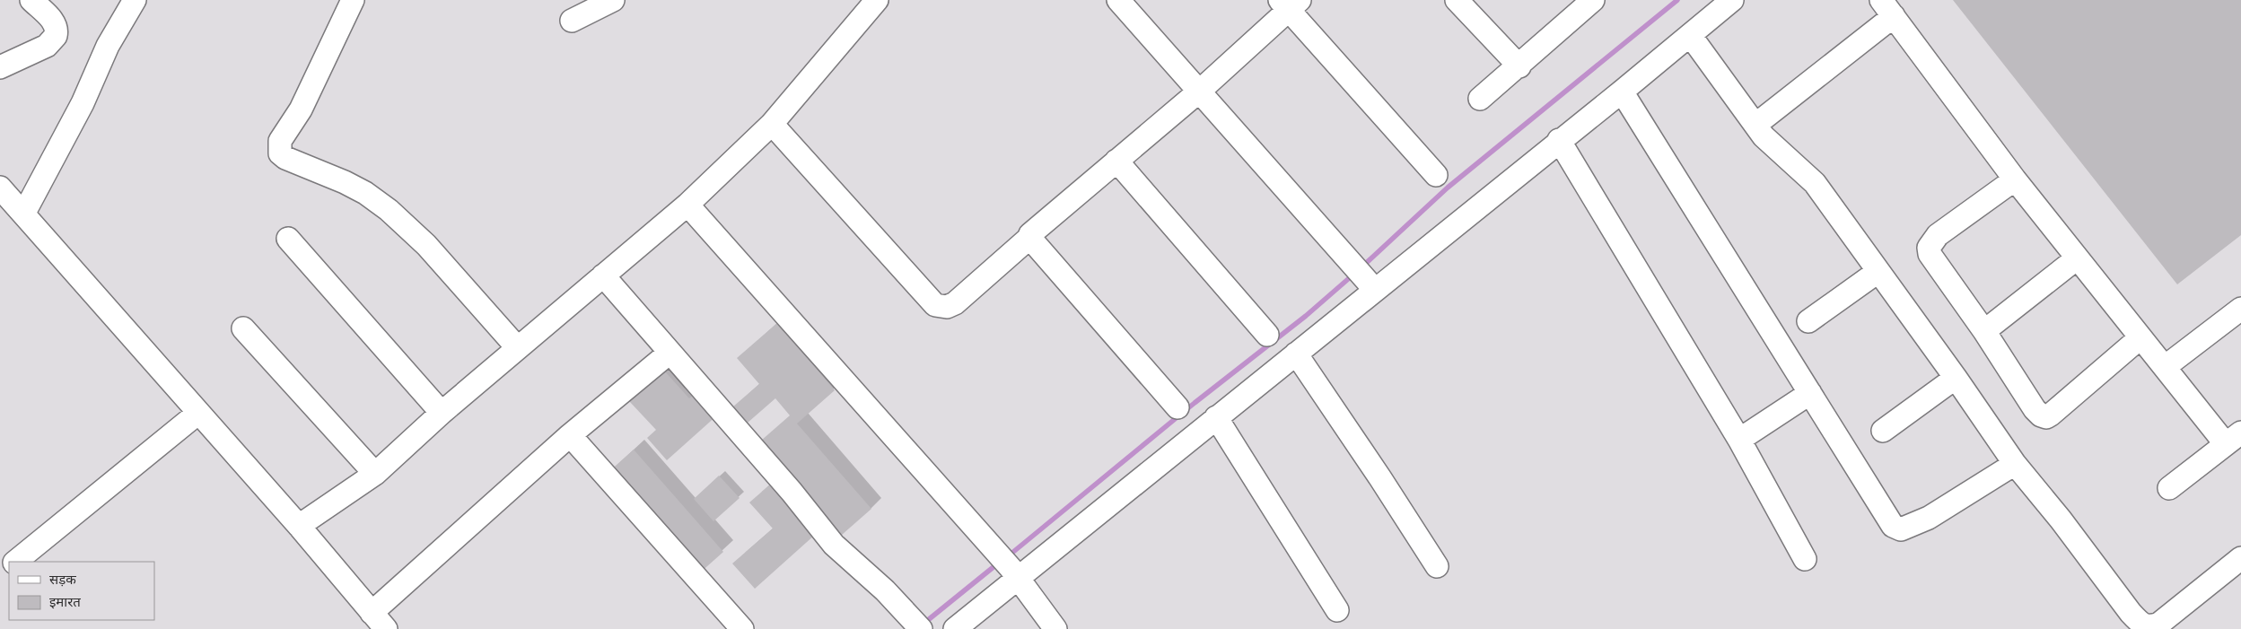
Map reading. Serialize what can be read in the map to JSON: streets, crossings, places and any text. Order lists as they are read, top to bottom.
{
  "legend": ["सड़क", "इमारत"]
}
